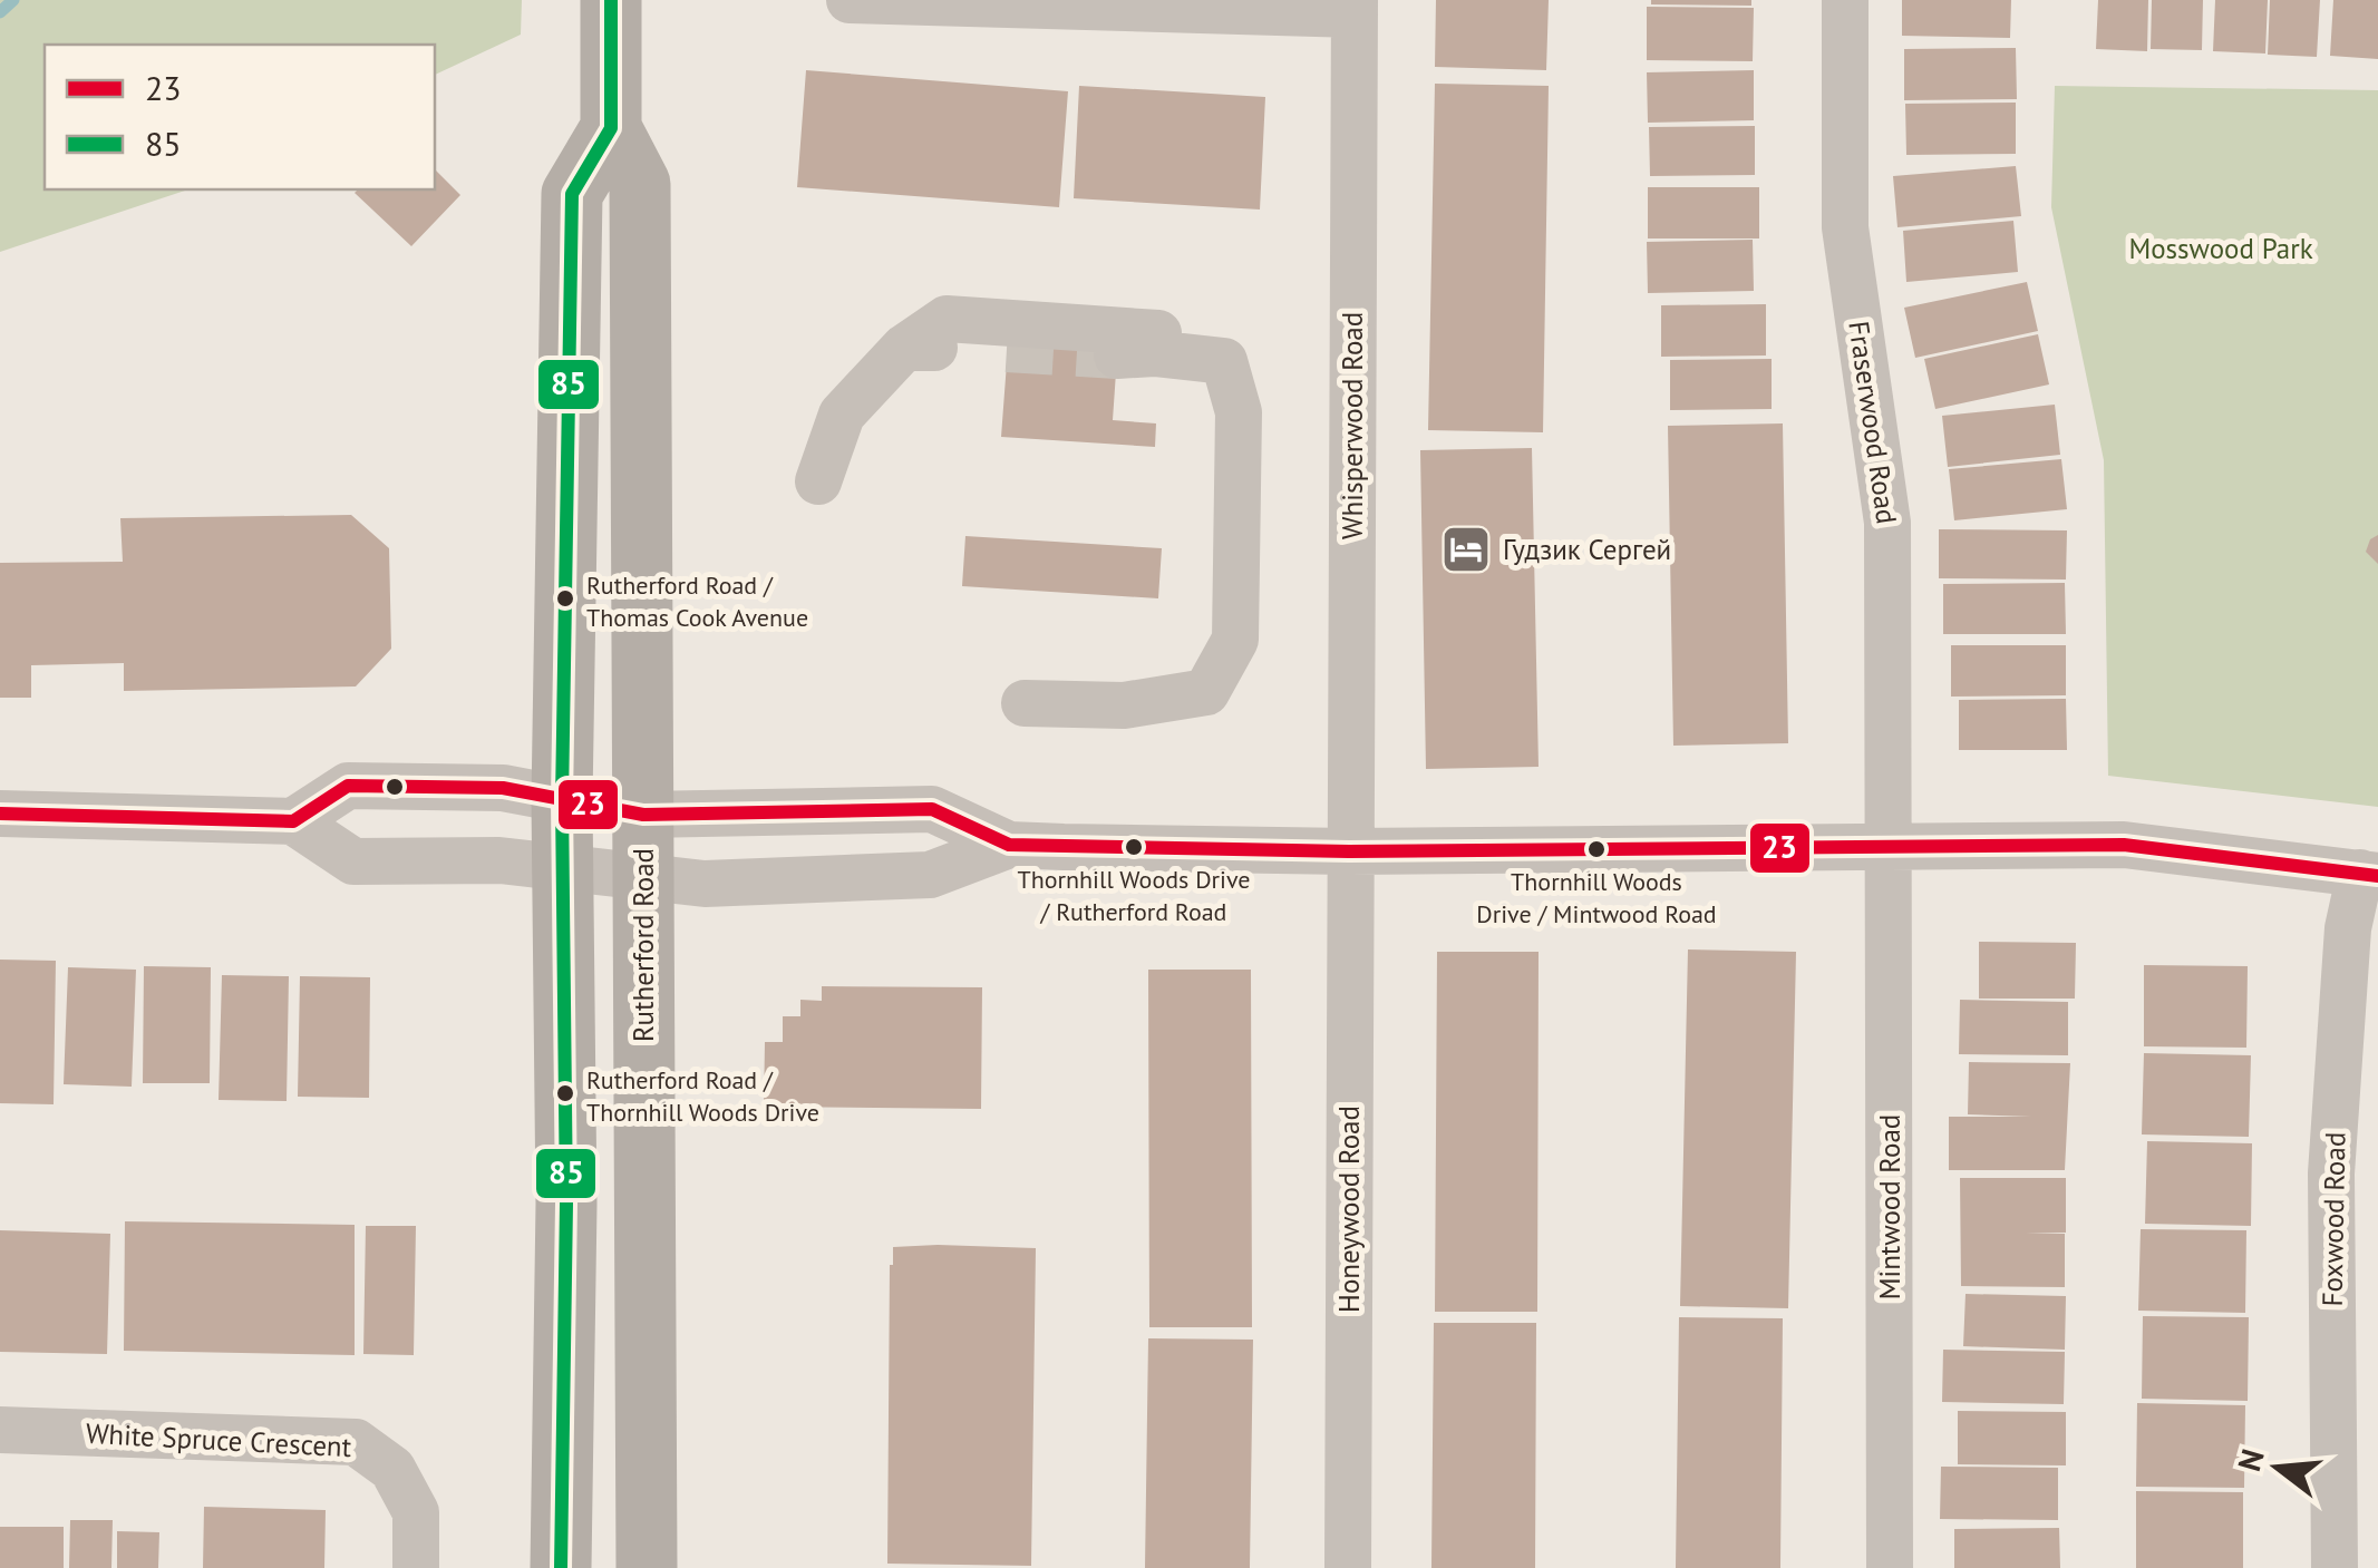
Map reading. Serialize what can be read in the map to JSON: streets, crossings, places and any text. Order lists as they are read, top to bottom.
{
  "streets": {
    "main road": ["Rutherford Road"],
    "street": [
      "Fraserwood Road",
      "Whisperwood Road",
      "Mintwood Road",
      "Honeywood Road",
      "Foxwood Road",
      "White Spruce Crescent"
    ]
  },
  "crossings": [
    ["Fraserwood Road", "Mintwood Road"],
    ["Whisperwood Road", "Honeywood Road"]
  ],
  "parks": ["Mosswood Park"],
  "places": {
    "hotel": ["Гудзик Сергей"],
    "other": [
      "Rutherford Road / Thomas Cook Avenue",
      "Thornhill Woods Drive / Rutherford Road",
      "Thornhill Woods Drive / Mintwood Road",
      "Rutherford Road / Thornhill Woods Drive"
    ]
  },
  "lines": ["transit line 85", "transit line 23"],
  "legend": ["23", "85"],
  "north": "left"
}
